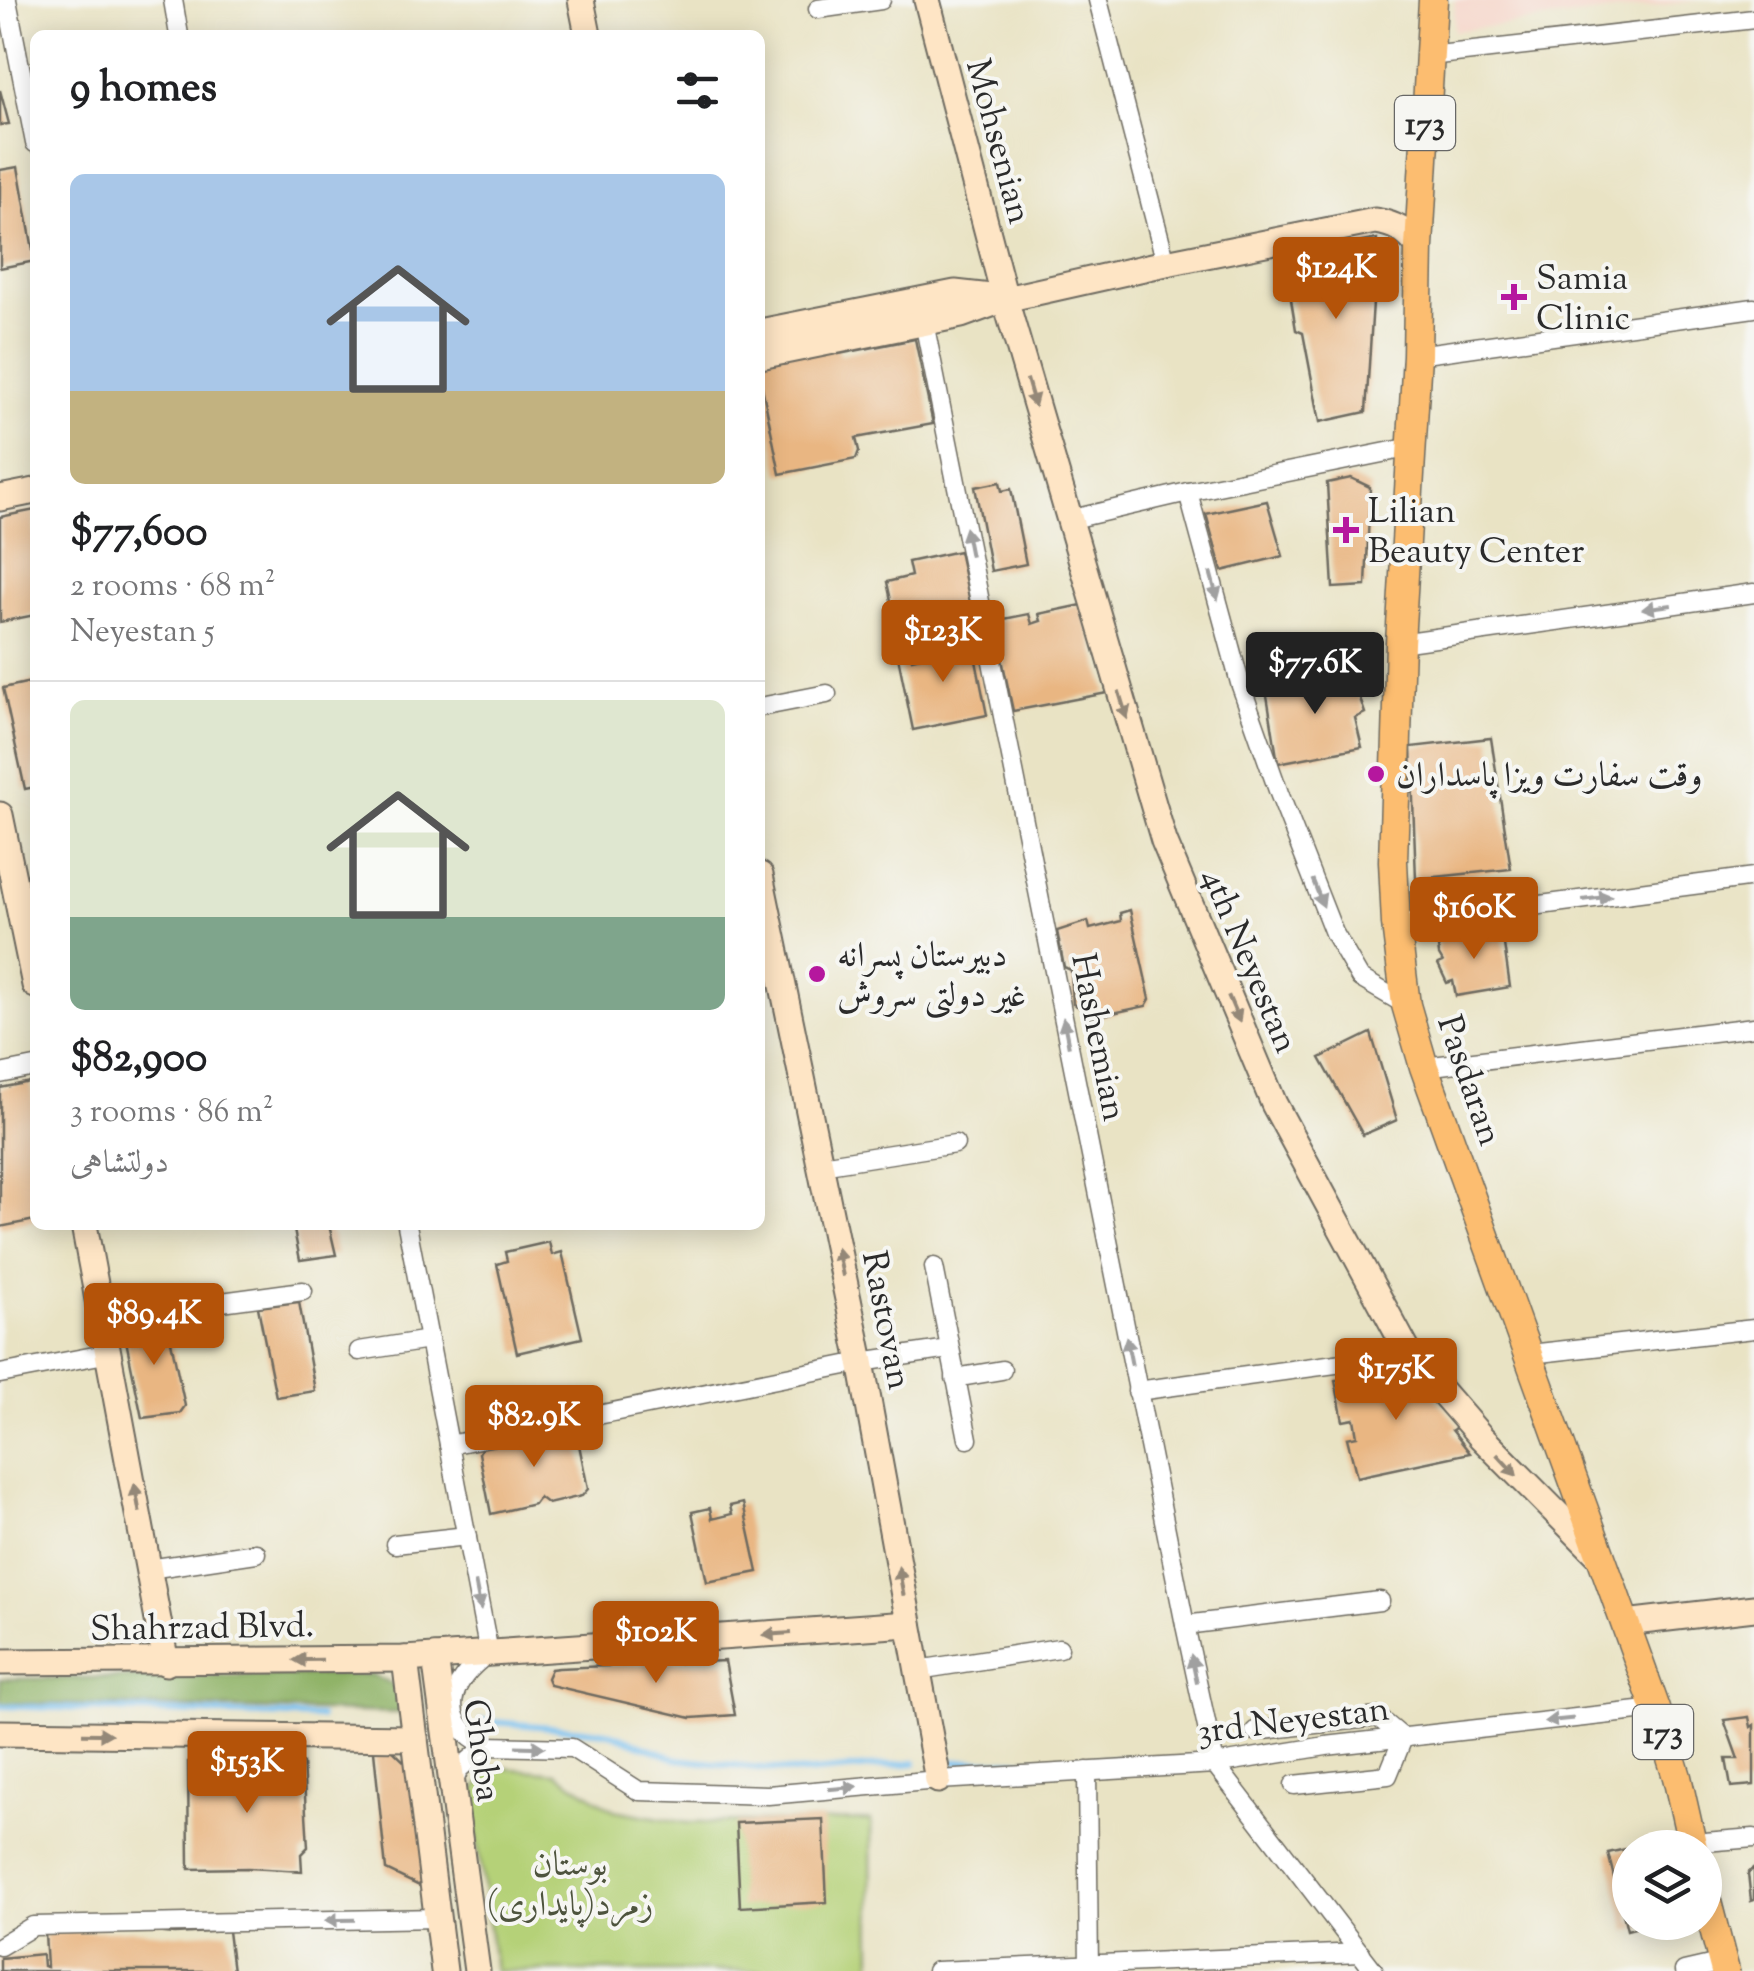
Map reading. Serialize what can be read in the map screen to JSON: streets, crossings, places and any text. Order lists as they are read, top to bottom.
{
  "streets": {
    "main road": ["173", "Pasdaran"],
    "street": [
      "Mohsenian",
      "4th Neyestan",
      "Hashemian",
      "Rastovan",
      "Shahrzad Blvd.",
      "3rd Neyestan",
      "Ghoba"
    ]
  },
  "crossings": [
    ["Mohsenian", "4th Neyestan"],
    ["4th Neyestan", "Pasdaran"],
    ["Hashemian", "3rd Neyestan"],
    ["Pasdaran", "3rd Neyestan"],
    ["Rastovan", "Shahrzad Blvd."],
    ["Rastovan", "3rd Neyestan"],
    ["Shahrzad Blvd.", "Ghoba"]
  ],
  "one_way": ["Hashemian"],
  "parks": ["بوستان زمرد(پایداری)"],
  "places": {
    "health": ["Samia Clinic", "Lilian Beauty Center"],
    "other": ["وقت سفارت ویزا پاسداران", "دبیرستان پسرانه غیر دولتی سروش"]
  },
  "page": {
    "heading": "9 homes",
    "list": [
      {
        "name": "$77,600",
        "note": "2 rooms · 68 m² · Neyestan 5"
      },
      {
        "name": "$82,900",
        "note": "3 rooms · 86 m² · دولتشاهی"
      }
    ],
    "price": [
      "$124K",
      "$123K",
      "$77.6K",
      "$160K",
      "$89.4K",
      "$175K",
      "$82.9K",
      "$102K",
      "$153K"
    ]
  }
}
